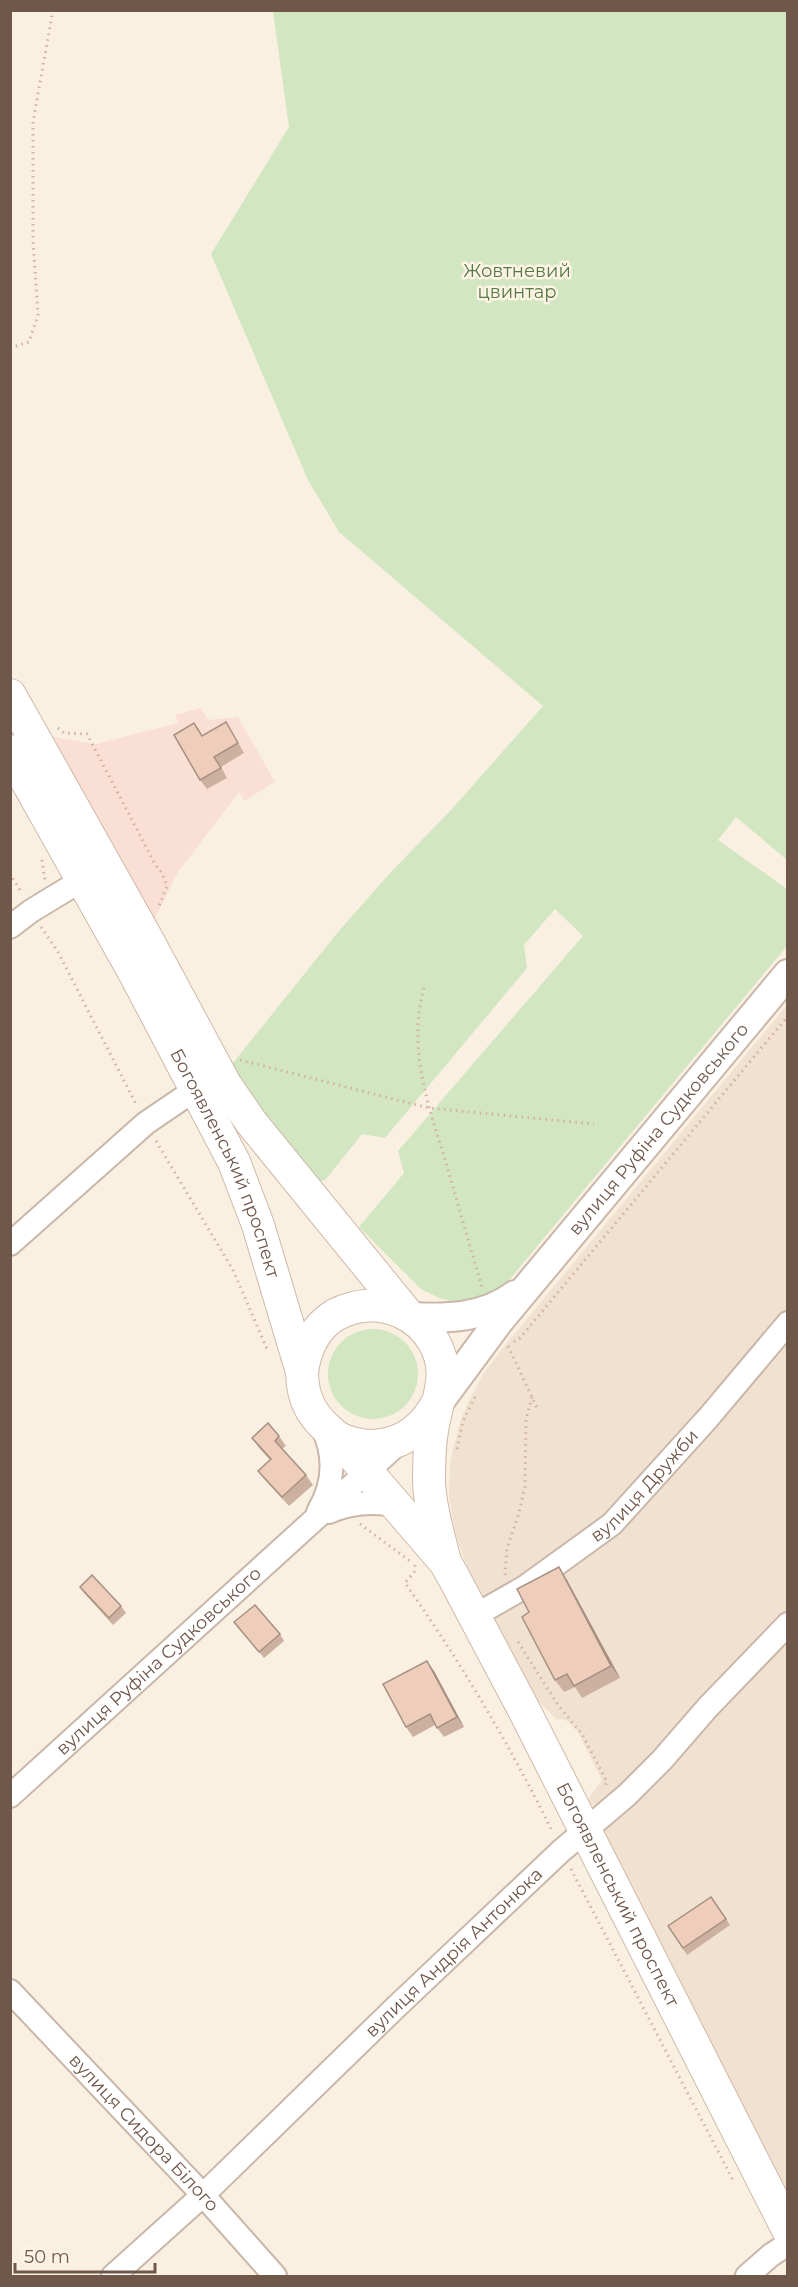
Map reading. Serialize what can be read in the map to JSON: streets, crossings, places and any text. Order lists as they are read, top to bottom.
{
  "streets": {
    "main road": ["вулиця Руфіна Судковського", "Богоявленський проспект"],
    "street": ["вулиця Дружби", "вулиця Андрія Антонюка", "вулиця Сидора Білого"]
  },
  "crossings": [
    ["вулиця Руфіна Судковського", "Богоявленський проспект"],
    ["Богоявленський проспект", "вулиця Дружби"],
    ["Богоявленський проспект", "вулиця Андрія Антонюка"],
    ["вулиця Андрія Антонюка", "вулиця Сидора Білого"]
  ],
  "parks": ["Жовтневий цвинтар"],
  "scale_bar": "50 m"
}
